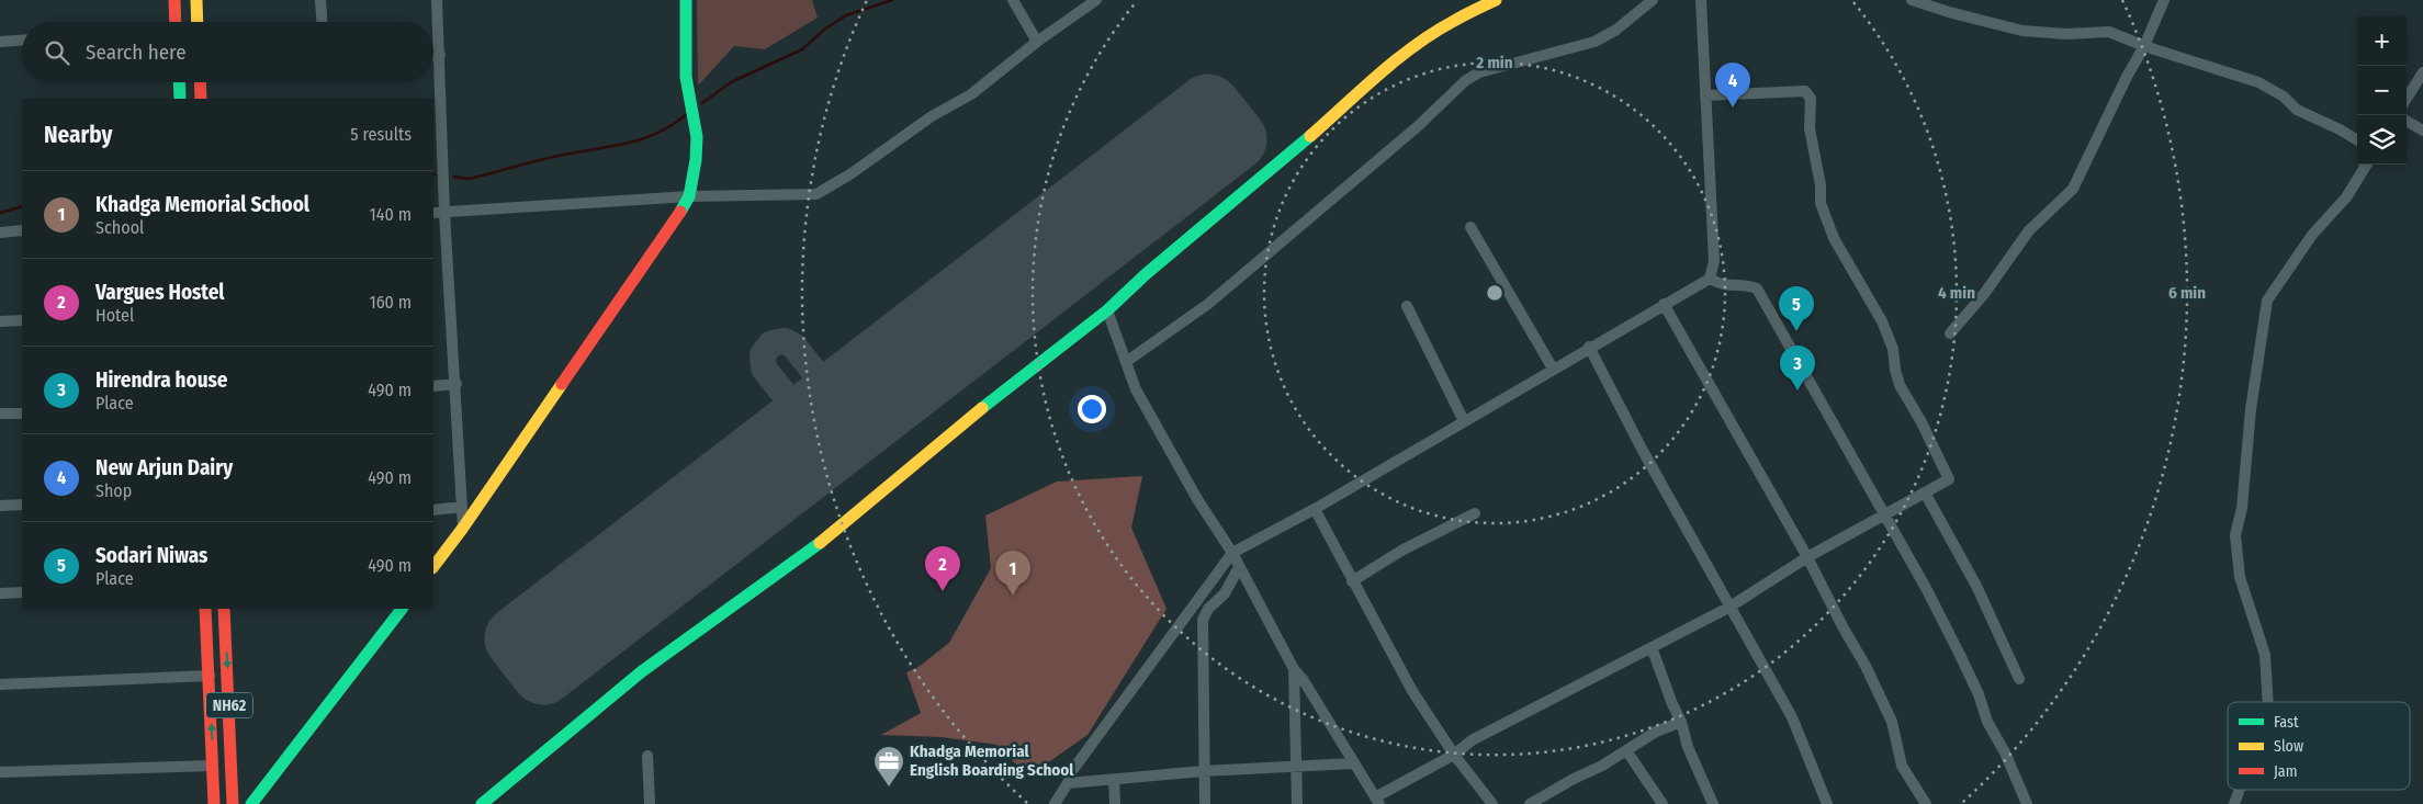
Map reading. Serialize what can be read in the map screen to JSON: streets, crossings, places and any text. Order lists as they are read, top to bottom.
{
  "streets": {
    "street": ["NH62"]
  },
  "places": {
    "office": ["Khadga Memorial English Boarding School"]
  },
  "legend": ["Fast", "Slow", "Jam"],
  "page": {
    "map_buttons": ["+", "−"],
    "search": "Search here",
    "pins": [
      "4",
      "5",
      "3",
      "2",
      "1"
    ],
    "heading": ["Nearby", "5 results"],
    "list": [
      {
        "mark": "1",
        "name": "Khadga Memorial School",
        "note": "School",
        "value": "140 m"
      },
      {
        "mark": "2",
        "name": "Vargues Hostel",
        "note": "Hotel",
        "value": "160 m"
      },
      {
        "mark": "3",
        "name": "Hirendra house",
        "note": "Place",
        "value": "490 m"
      },
      {
        "mark": "4",
        "name": "New Arjun Dairy",
        "note": "Shop",
        "value": "490 m"
      },
      {
        "mark": "5",
        "name": "Sodari Niwas",
        "note": "Place",
        "value": "490 m"
      }
    ]
  },
  "rings": ["2 min", "4 min", "6 min"]
}
